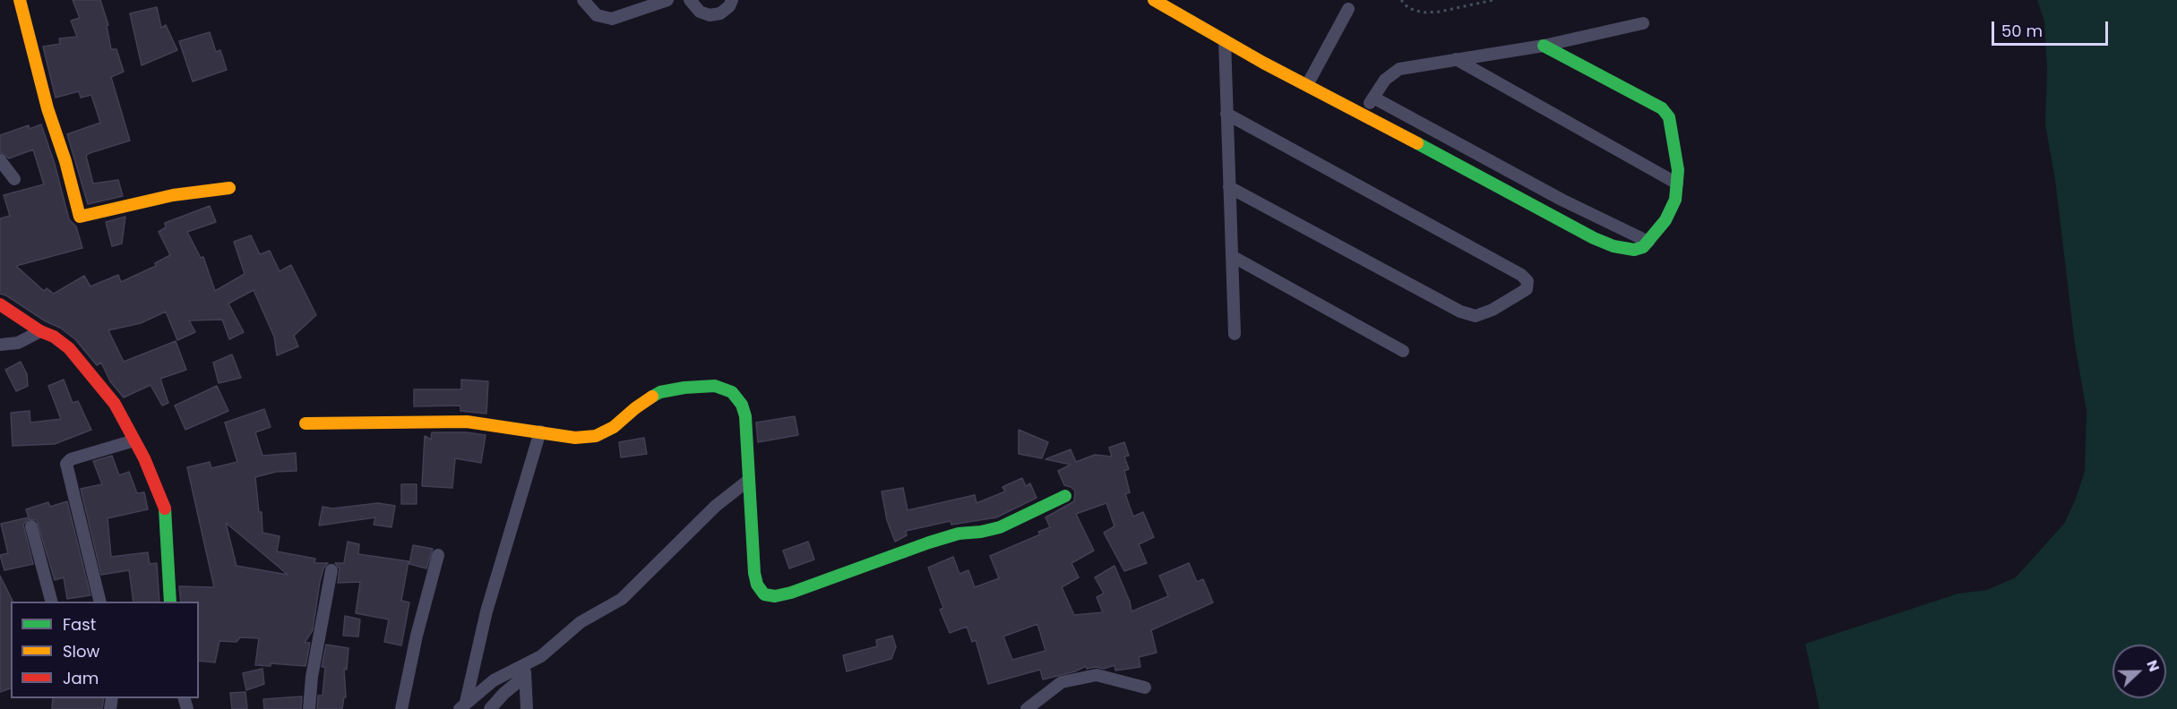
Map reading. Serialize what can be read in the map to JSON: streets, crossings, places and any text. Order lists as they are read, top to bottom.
{
  "legend": ["Fast", "Slow", "Jam"],
  "scale_bar": "50 m",
  "north": "right"
}
